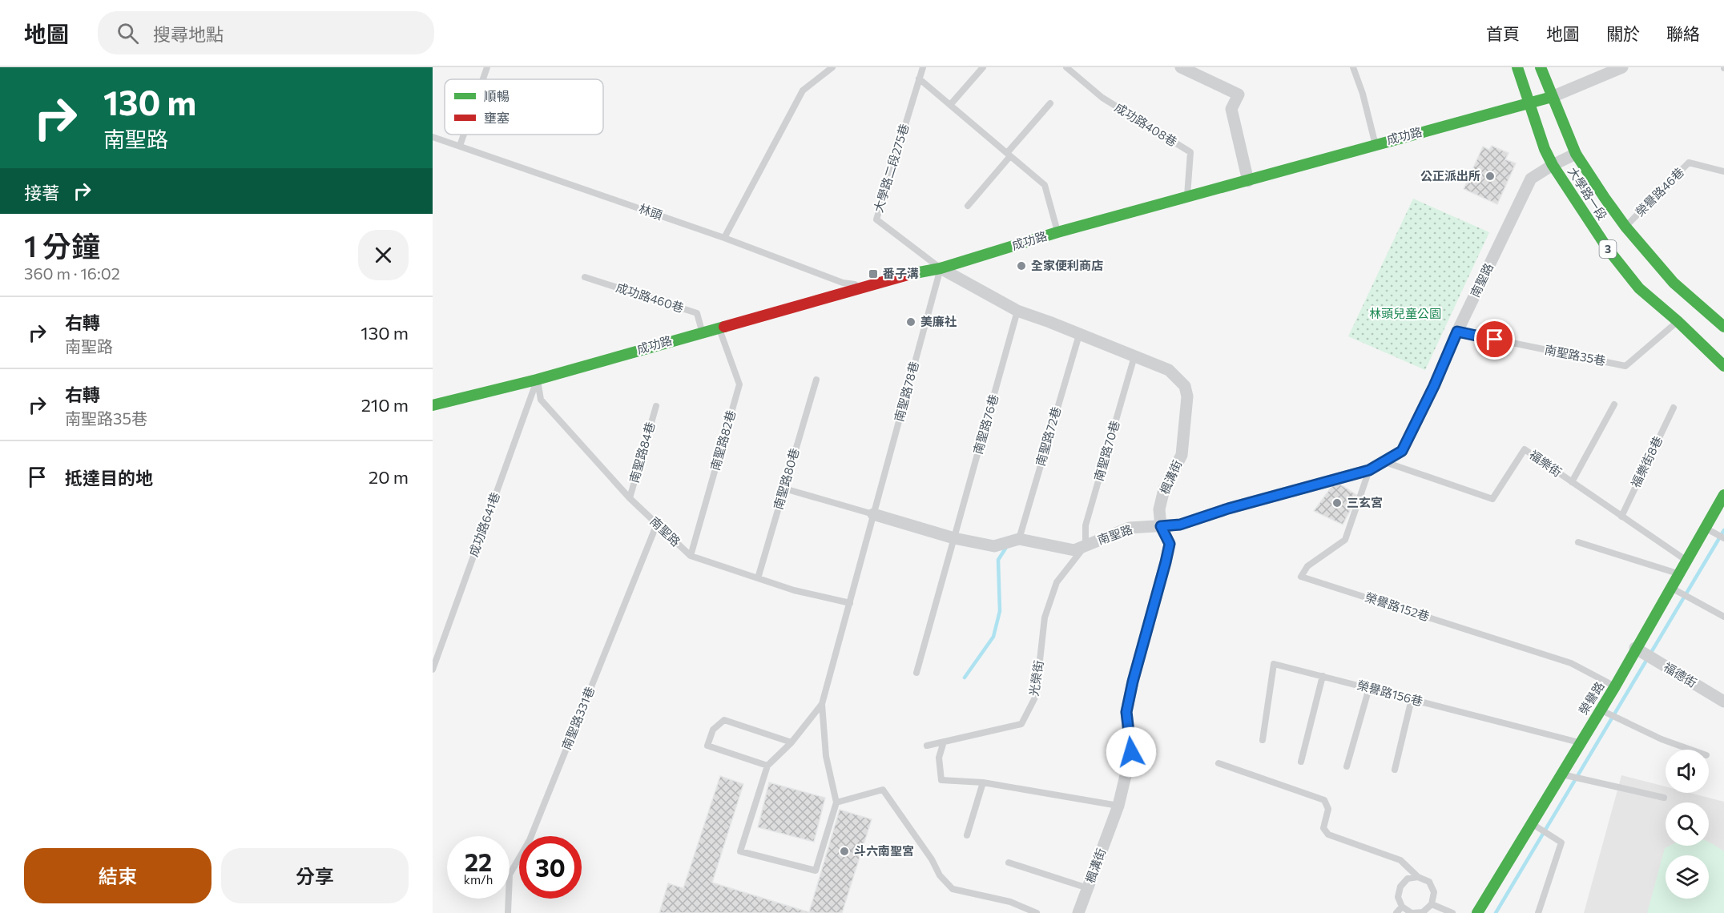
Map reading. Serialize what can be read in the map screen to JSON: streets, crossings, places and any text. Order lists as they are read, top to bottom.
{
  "streets": {
    "main road": [
      "成功路",
      "大學路一段",
      "3",
      "榮譽路"
    ],
    "street": ["南聖路", "楓溝街", "福德街"],
    "lane": [
      "成功路408巷",
      "大學路二段275巷",
      "榮譽路46巷",
      "林頭",
      "成功路460巷",
      "南聖路35巷",
      "南聖路78巷",
      "南聖路76巷",
      "南聖路72巷",
      "南聖路82巷",
      "南聖路70巷",
      "南聖路84巷",
      "福樂街8巷",
      "福樂街",
      "南聖路80巷",
      "成功路641巷",
      "榮譽路152巷",
      "光榮街",
      "榮譽路156巷",
      "南聖路331巷"
    ]
  },
  "crossings": [
    ["成功路408巷", "成功路"],
    ["成功路", "大學路二段275巷"],
    ["成功路", "大學路一段"],
    ["成功路", "林頭"],
    ["成功路", "3"],
    ["成功路", "南聖路"],
    ["成功路", "成功路460巷"],
    ["成功路", "南聖路78巷"],
    ["成功路", "南聖路82巷"],
    ["成功路", "楓溝街"],
    ["成功路", "成功路641巷"],
    ["大學路二段275巷", "南聖路78巷"],
    ["大學路二段275巷", "楓溝街"],
    ["榮譽路46巷", "大學路一段"],
    ["大學路一段", "3"],
    ["大學路一段", "南聖路"],
    ["大學路一段", "南聖路35巷"],
    ["南聖路", "南聖路35巷"],
    ["南聖路", "南聖路78巷"],
    ["南聖路", "南聖路76巷"],
    ["南聖路", "南聖路72巷"],
    ["南聖路", "南聖路82巷"],
    ["南聖路", "南聖路70巷"],
    ["南聖路", "南聖路84巷"],
    ["南聖路", "福樂街"],
    ["南聖路", "楓溝街"],
    ["南聖路", "南聖路80巷"],
    ["南聖路", "成功路641巷"],
    ["南聖路", "榮譽路152巷"],
    ["南聖路", "光榮街"],
    ["南聖路", "南聖路331巷"],
    ["南聖路78巷", "楓溝街"],
    ["南聖路76巷", "楓溝街"],
    ["南聖路72巷", "楓溝街"],
    ["南聖路70巷", "楓溝街"],
    ["南聖路70巷", "光榮街"],
    ["福樂街8巷", "福樂街"],
    ["福樂街", "榮譽路"],
    ["榮譽路152巷", "榮譽路"],
    ["福德街", "榮譽路"],
    ["榮譽路156巷", "榮譽路"]
  ],
  "parks": ["林頭兒童公園"],
  "places": {
    "other": [
      "公正派出所",
      "全家便利商店",
      "美廉社",
      "三玄宮",
      "斗六南聖宮"
    ],
    "transit": ["番子溝"]
  },
  "legend": ["順暢", "壅塞"],
  "page": {
    "header": "地圖",
    "search": "搜尋地點",
    "nav": [
      "首頁",
      "地圖",
      "關於",
      "聯絡"
    ],
    "turn": ["130 m", "南聖路"],
    "then": "接著",
    "heading": ["1 分鐘", "360 m · 16:02"],
    "list": [
      {
        "name": "右轉",
        "note": "南聖路",
        "value": "130 m"
      },
      {
        "name": "右轉",
        "note": "南聖路35巷",
        "value": "210 m"
      },
      {
        "name": "抵達目的地",
        "value": "20 m"
      }
    ],
    "speed": "22 km/h",
    "limit": "30",
    "buttons": ["結束", "分享"]
  }
}
